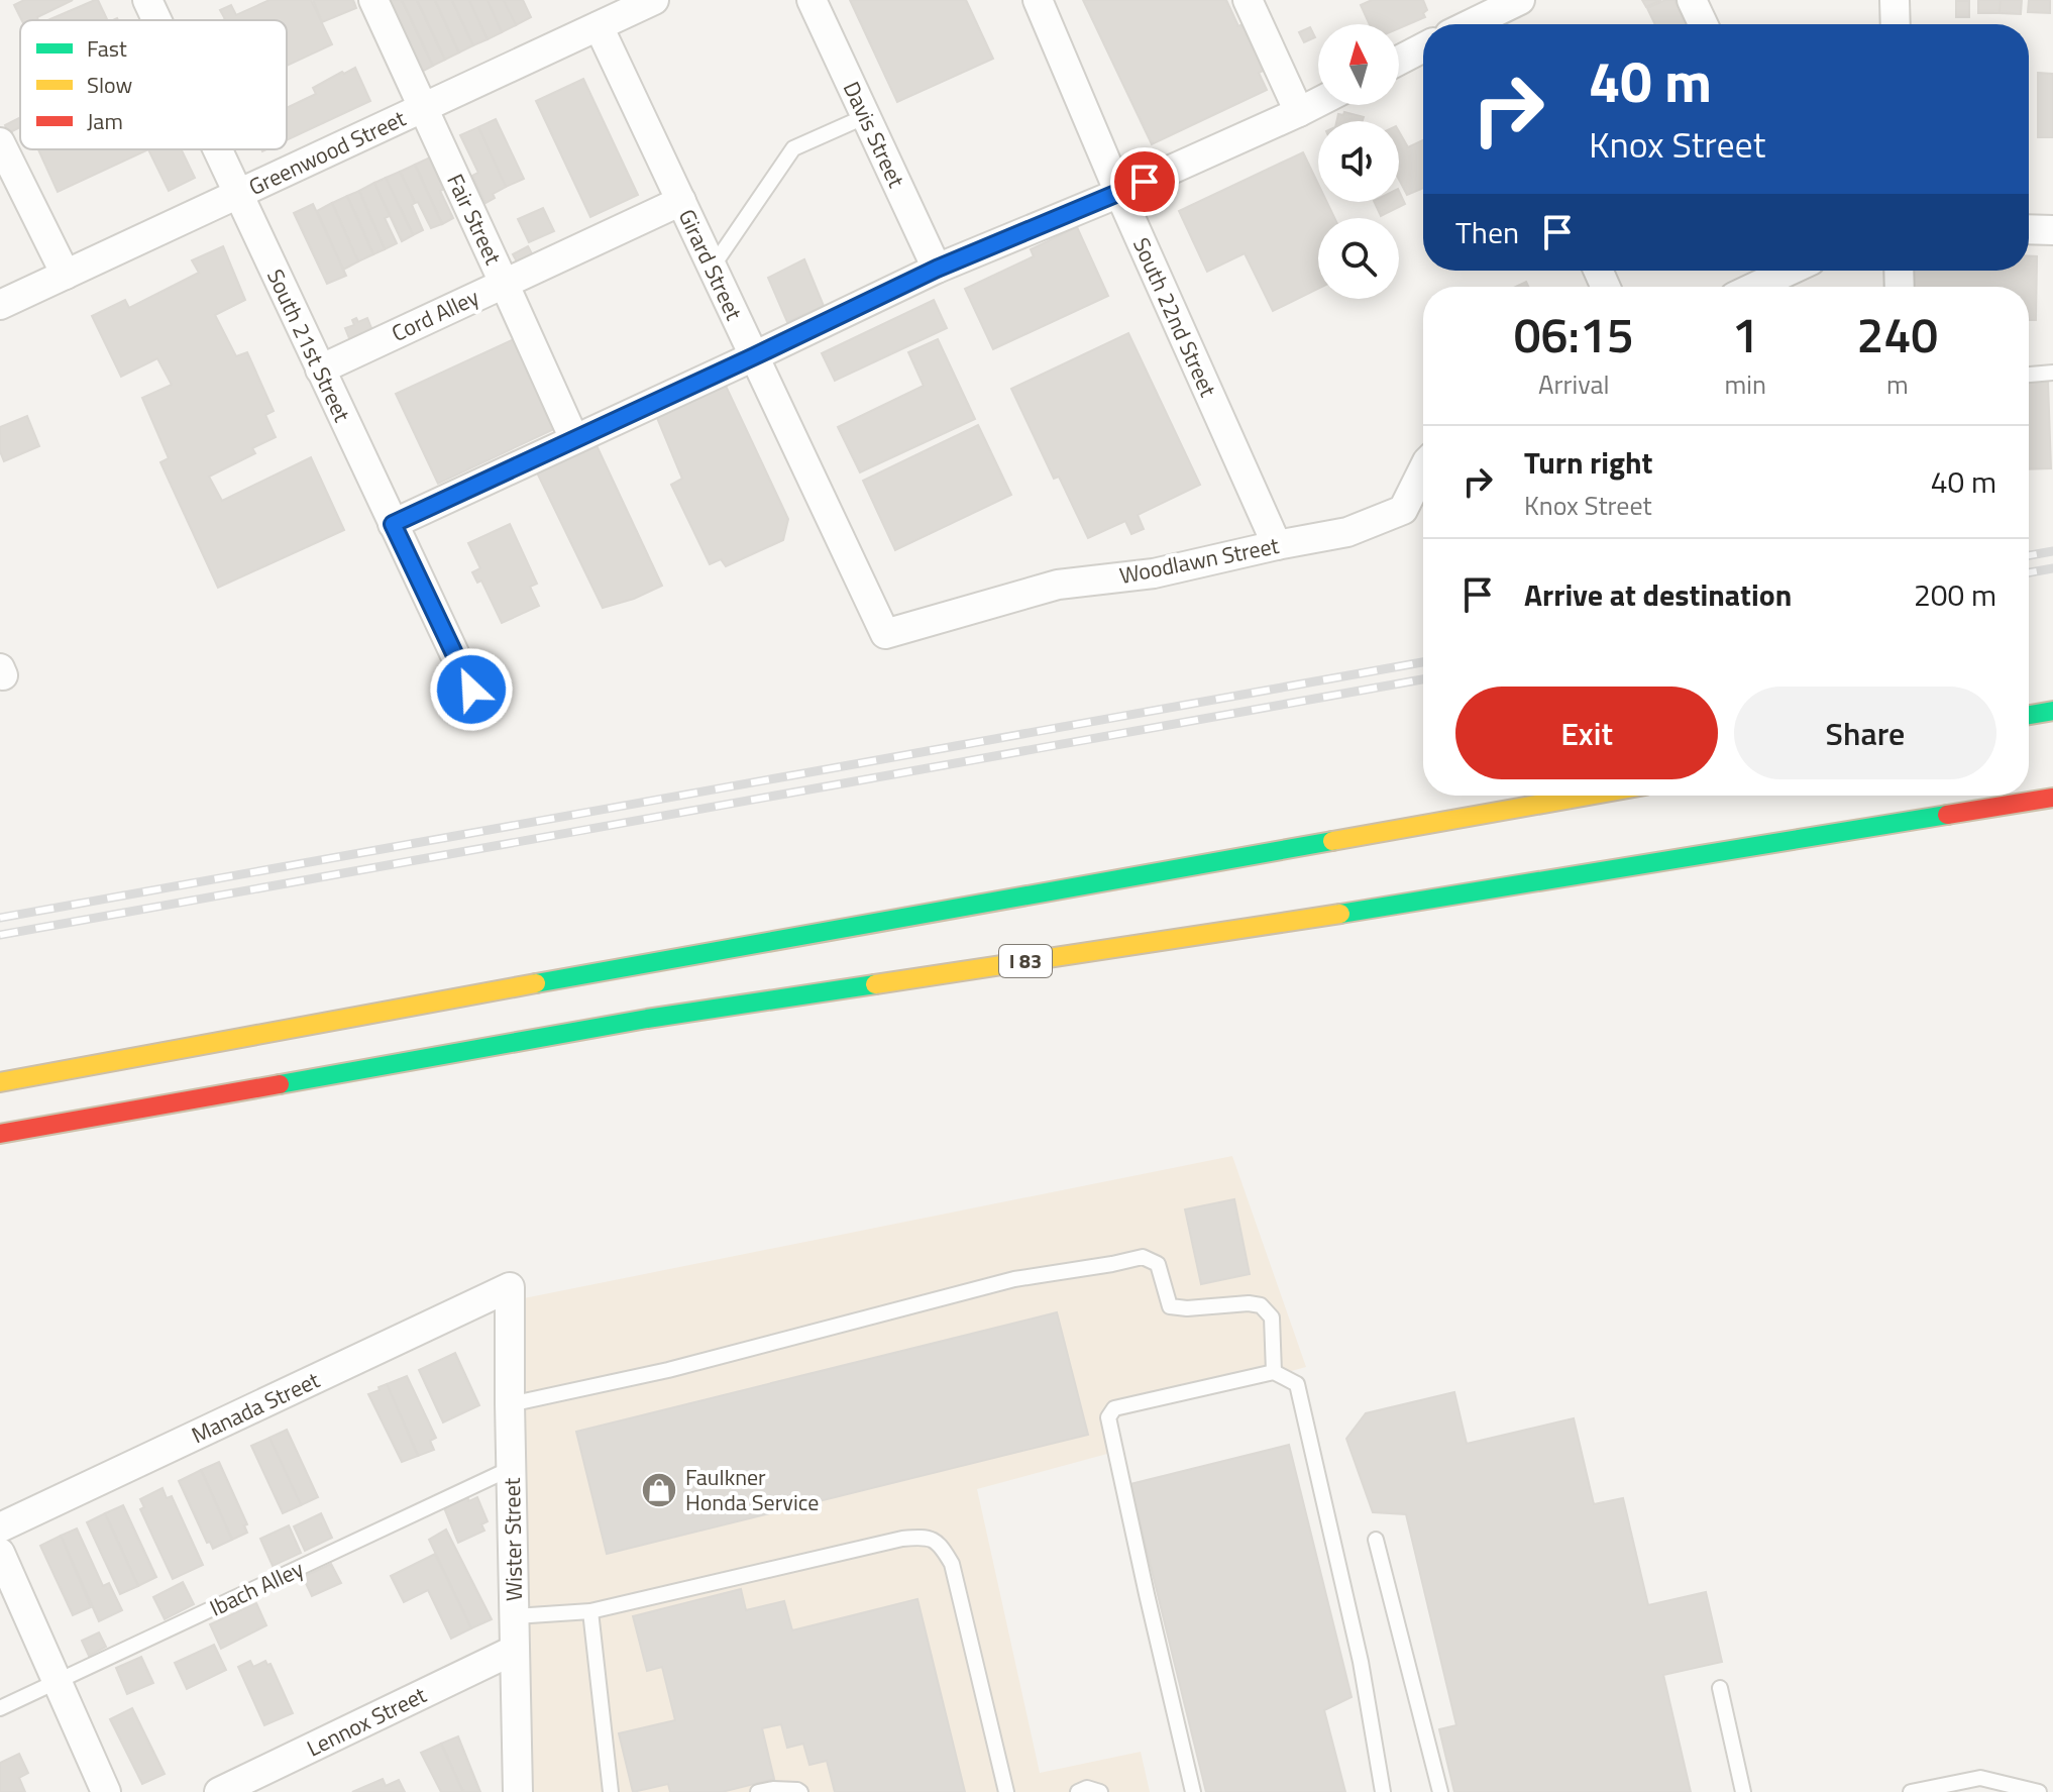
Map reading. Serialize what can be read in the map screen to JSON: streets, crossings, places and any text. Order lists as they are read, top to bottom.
{
  "streets": {
    "highway": ["I 83"],
    "street": [
      "Davis Street",
      "Greenwood Street",
      "Fair Street",
      "Girard Street",
      "Cord Alley",
      "South 22nd Street",
      "South 21st Street",
      "Woodlawn Street",
      "Manada Street",
      "Wister Street",
      "Lennox Street"
    ],
    "lane": ["Ibach Alley"]
  },
  "crossings": [
    ["Greenwood Street", "Fair Street"],
    ["Greenwood Street", "Girard Street"],
    ["Greenwood Street", "South 21st Street"],
    ["Fair Street", "Cord Alley"],
    ["Girard Street", "Cord Alley"],
    ["Girard Street", "Woodlawn Street"],
    ["Cord Alley", "South 21st Street"],
    ["South 22nd Street", "Woodlawn Street"],
    ["Manada Street", "Wister Street"],
    ["Wister Street", "Ibach Alley"],
    ["Wister Street", "Lennox Street"]
  ],
  "places": {
    "shop": ["Faulkner Honda Service"]
  },
  "legend": ["Fast", "Slow", "Jam"],
  "north": "top",
  "page": {
    "turn": ["40 m", "Knox Street"],
    "then": "Then",
    "eta": [
      "06:15",
      "Arrival",
      "1",
      "min",
      "240",
      "m"
    ],
    "list": [
      {
        "name": "Turn right",
        "note": "Knox Street",
        "value": "40 m"
      },
      {
        "name": "Arrive at destination",
        "value": "200 m"
      }
    ],
    "buttons": ["Exit", "Share"]
  }
}
